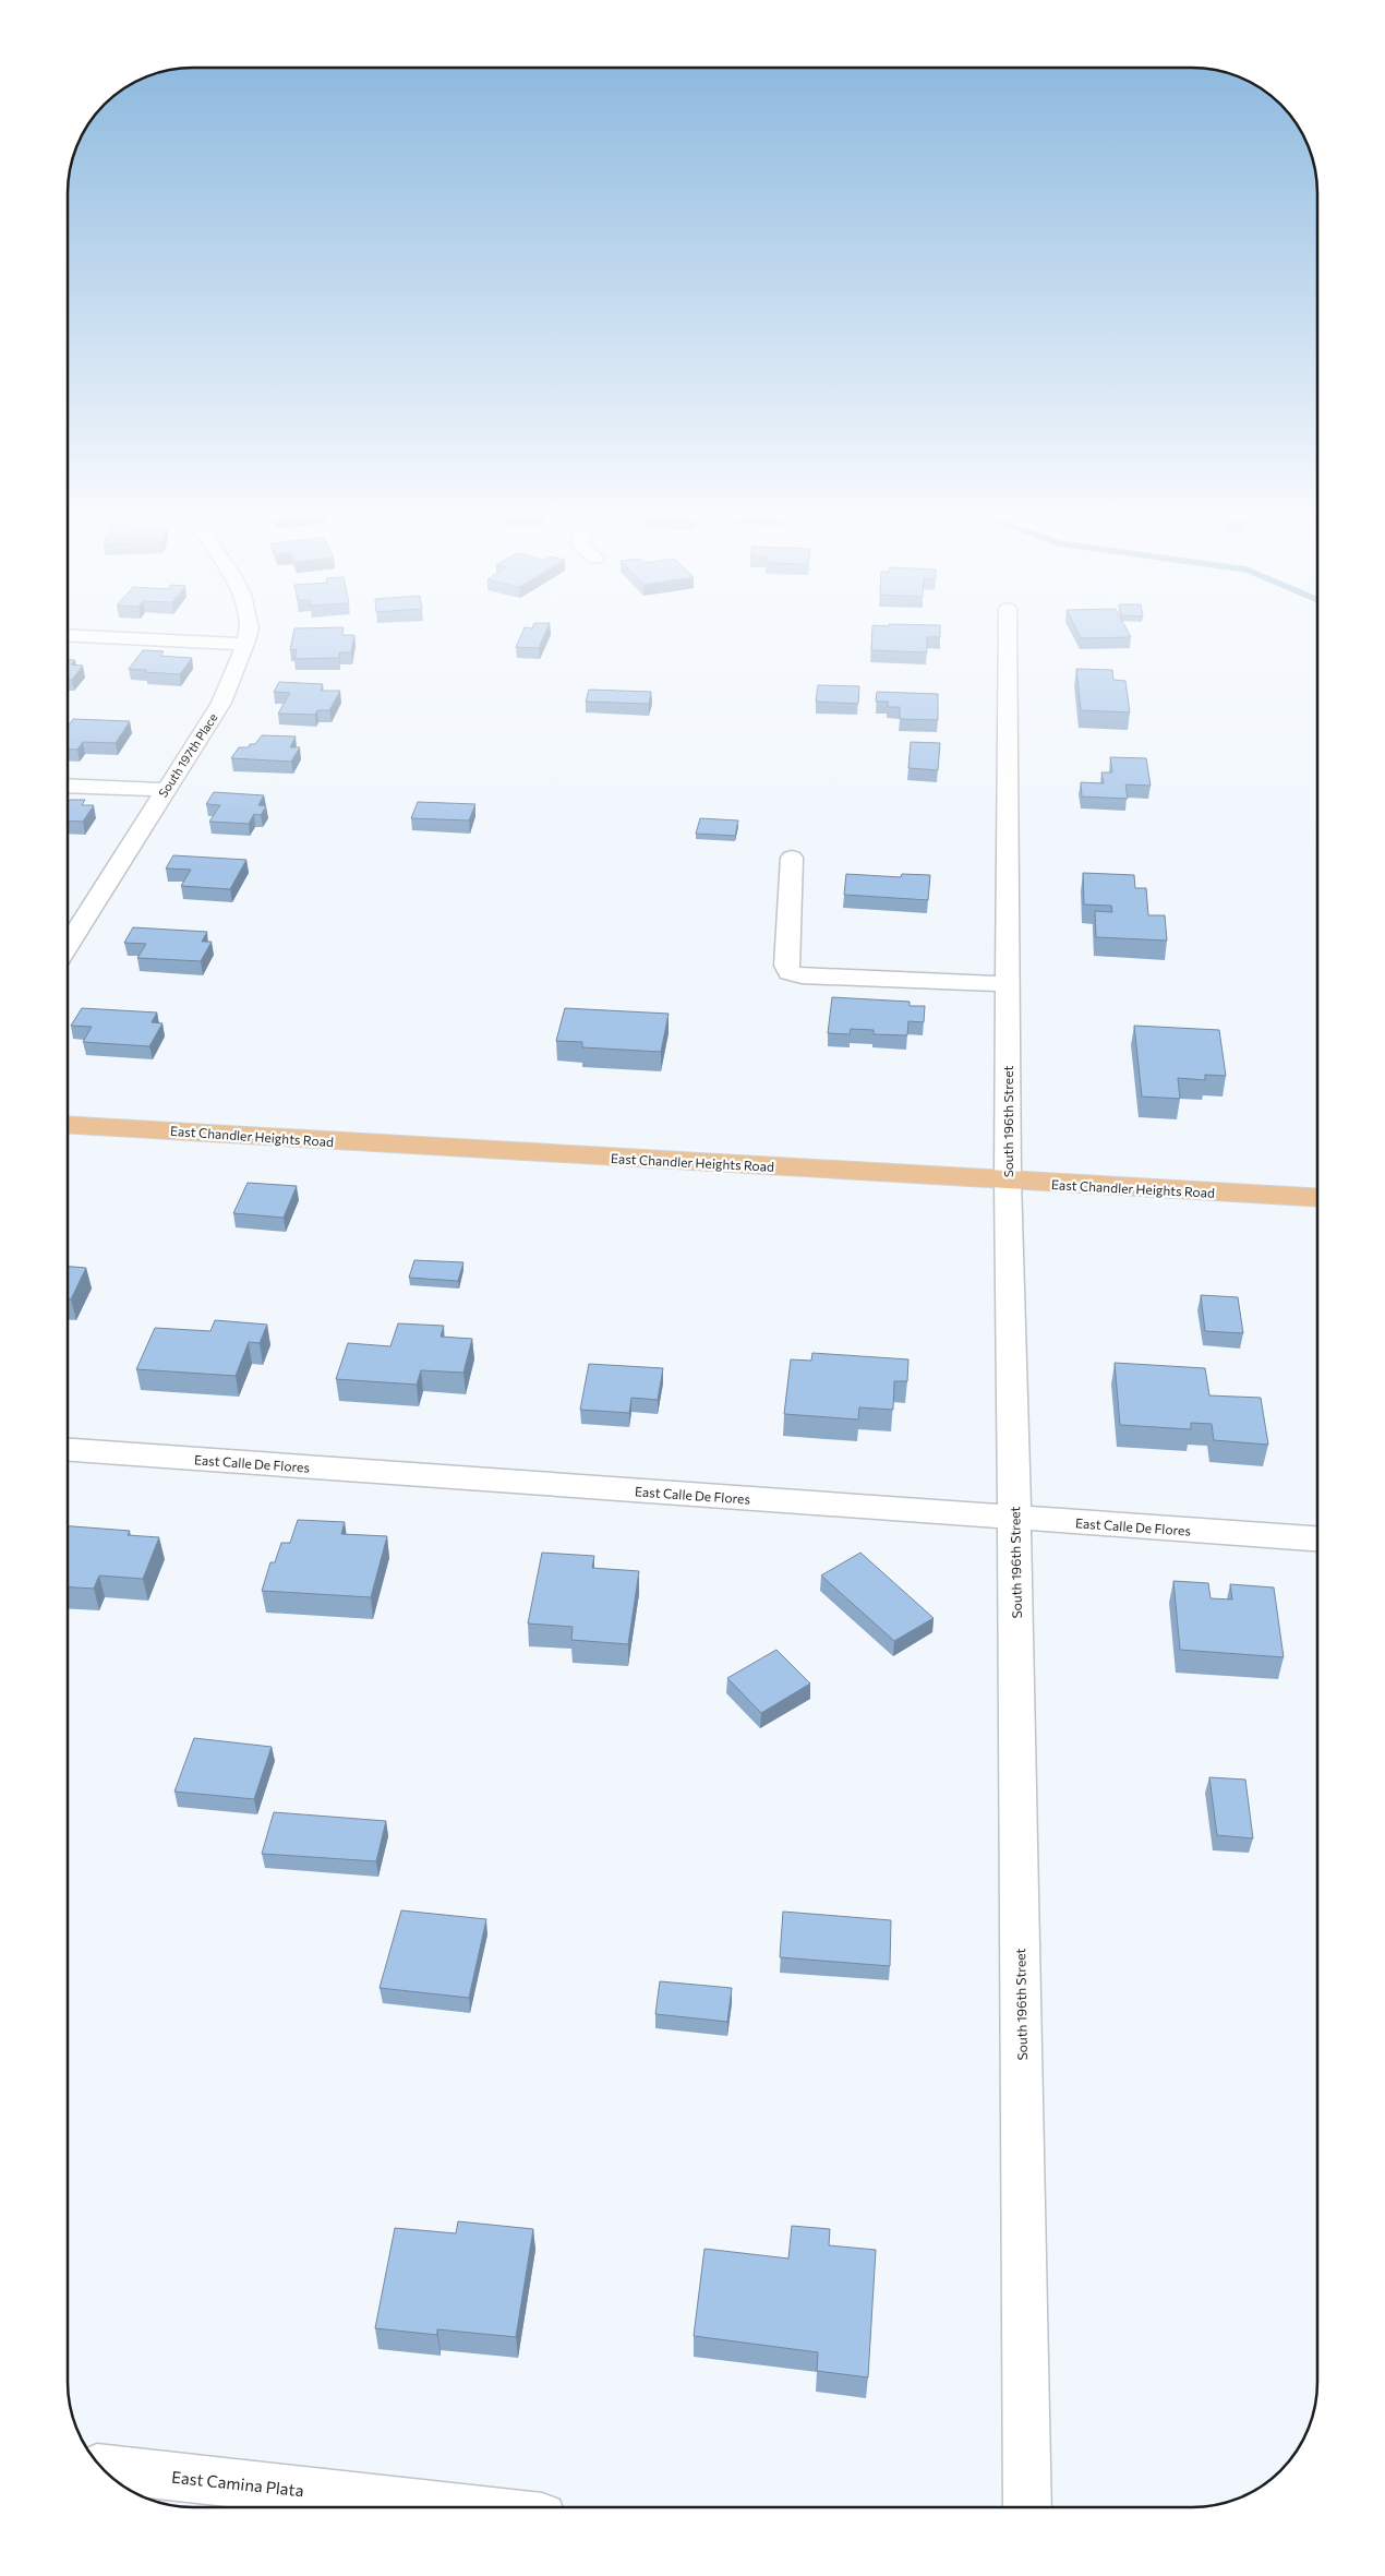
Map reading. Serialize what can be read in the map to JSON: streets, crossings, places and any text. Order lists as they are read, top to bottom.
{
  "streets": {
    "main road": ["East Chandler Heights Road"],
    "street": [
      "South 197th Place",
      "South 196th Street",
      "East Calle De Flores",
      "East Camina Plata"
    ]
  },
  "crossings": [
    ["South 196th Street", "East Chandler Heights Road"],
    ["South 196th Street", "East Calle De Flores"]
  ]
}
